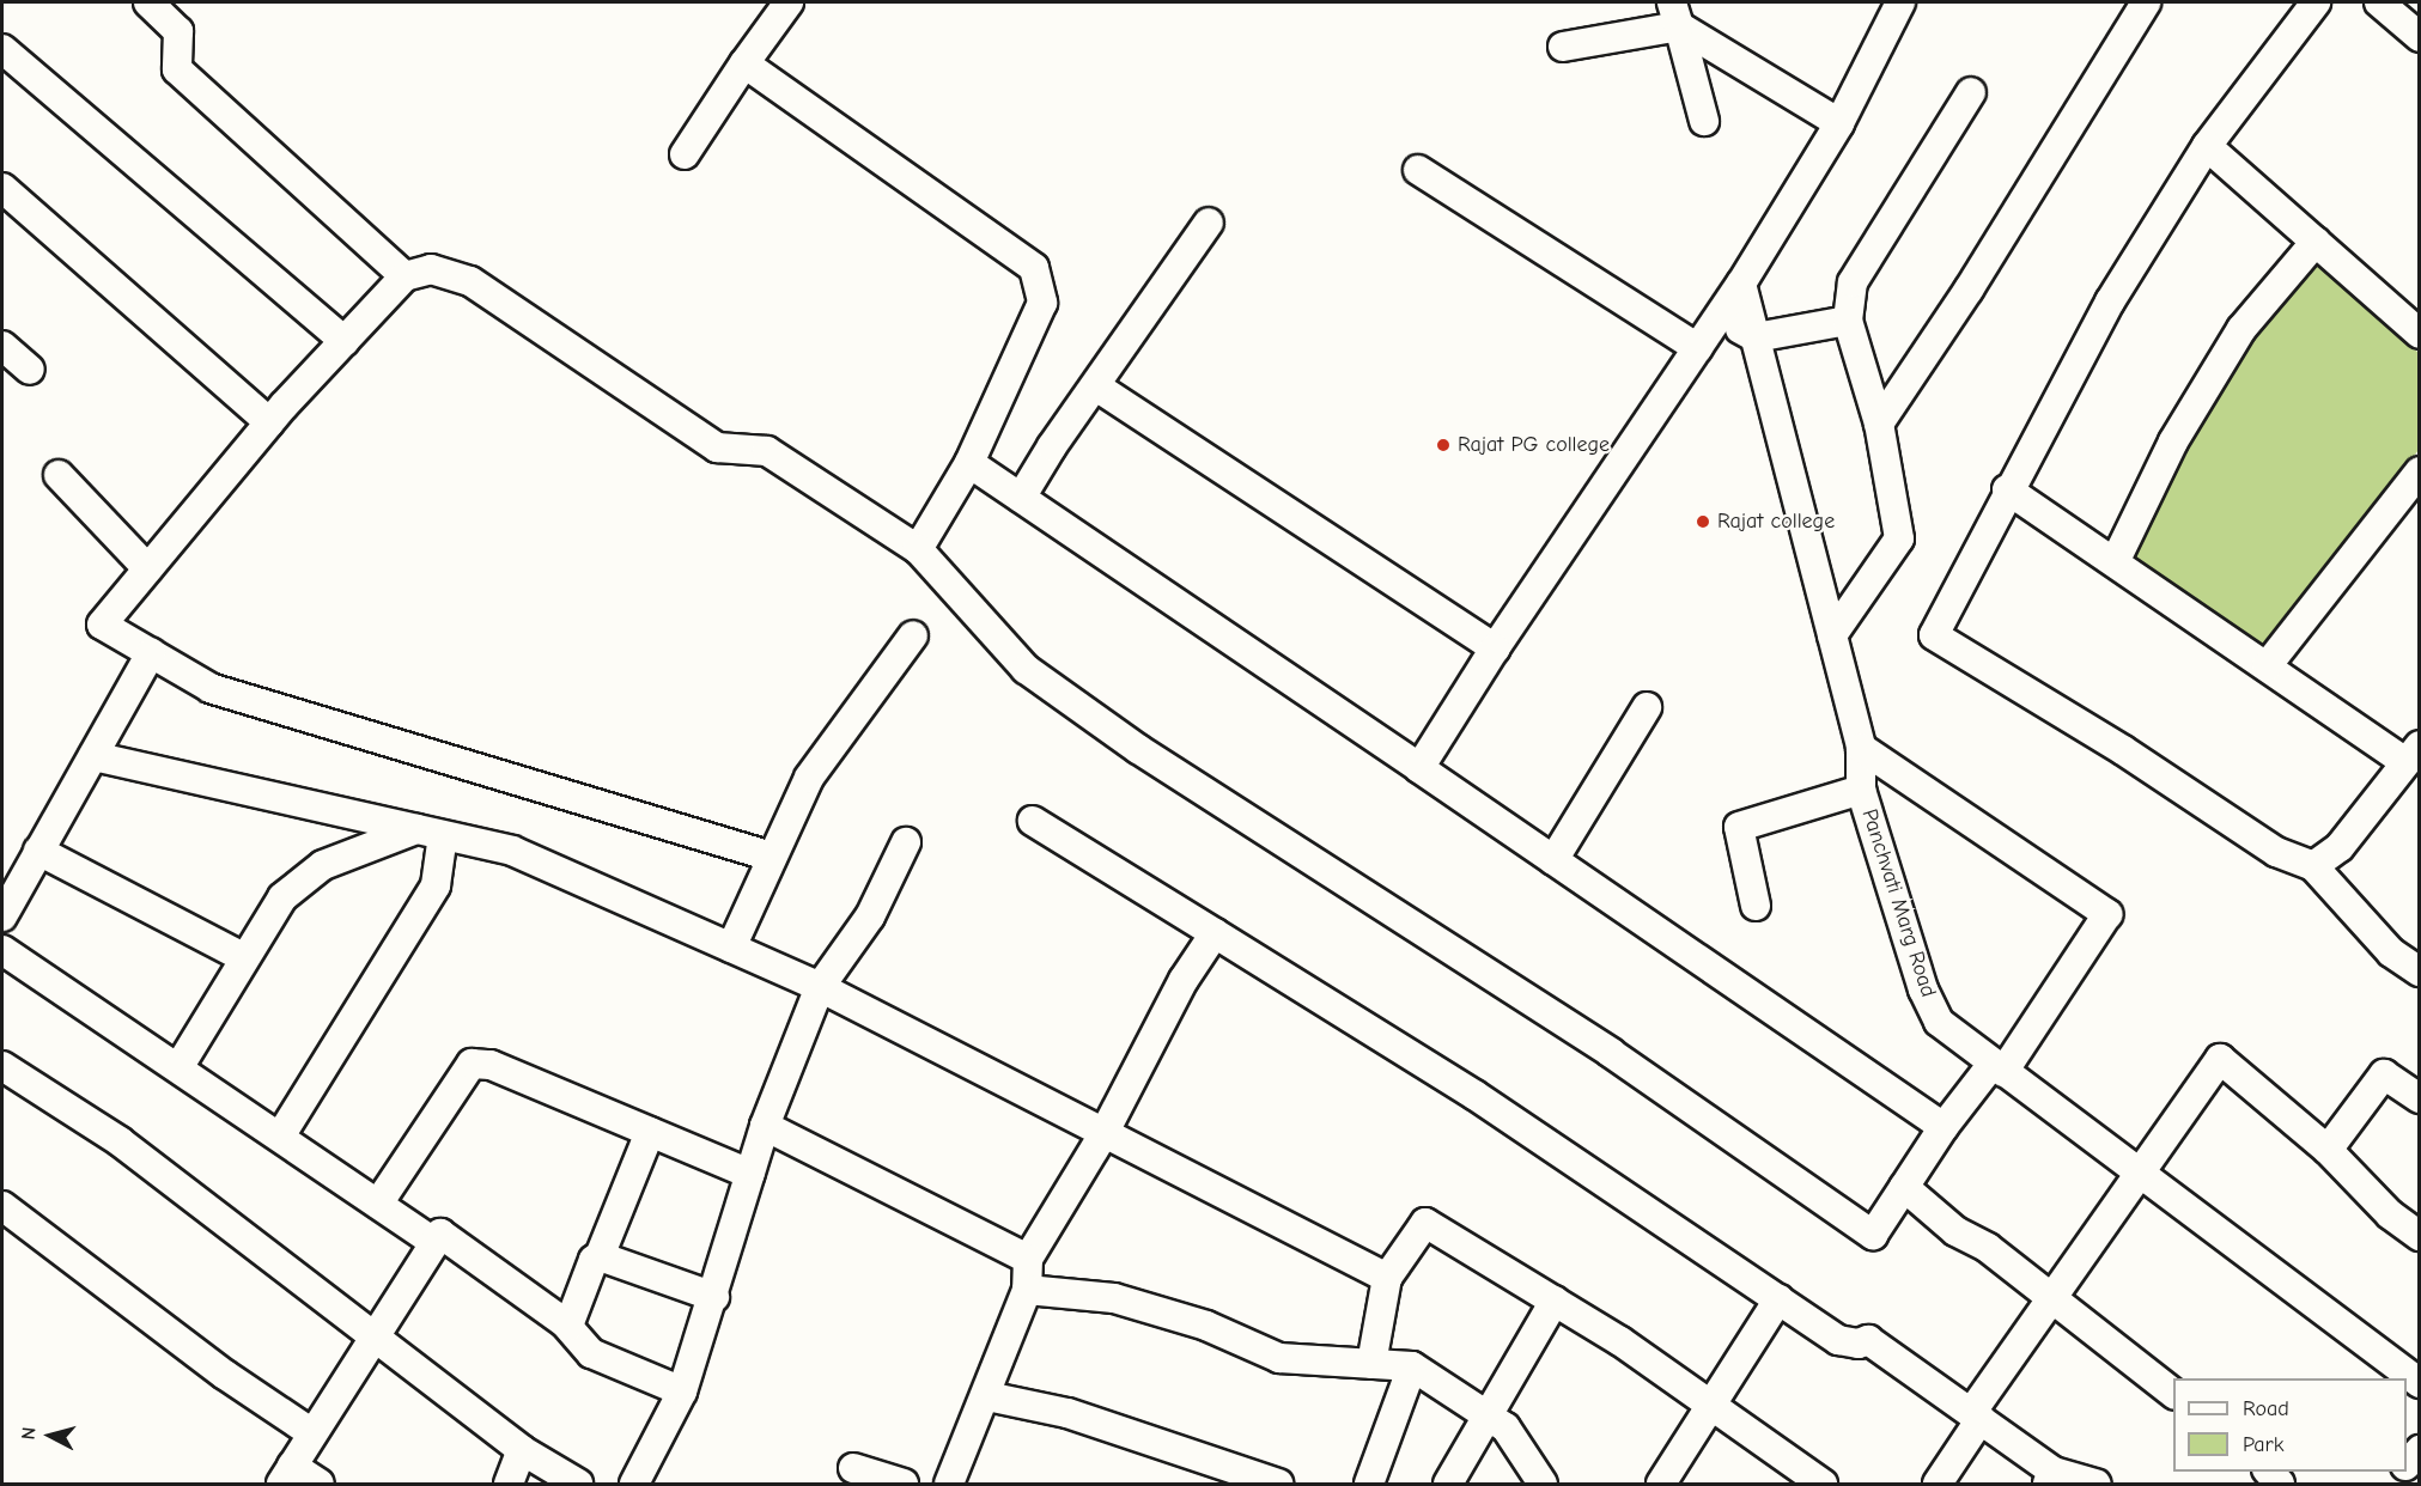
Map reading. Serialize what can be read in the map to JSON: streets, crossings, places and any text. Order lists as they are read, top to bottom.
{
  "streets": {
    "street": ["Panchvati Marg Road"]
  },
  "places": ["Rajat PG college", "Rajat college"],
  "legend": ["Road", "Park"],
  "north": "left"
}
